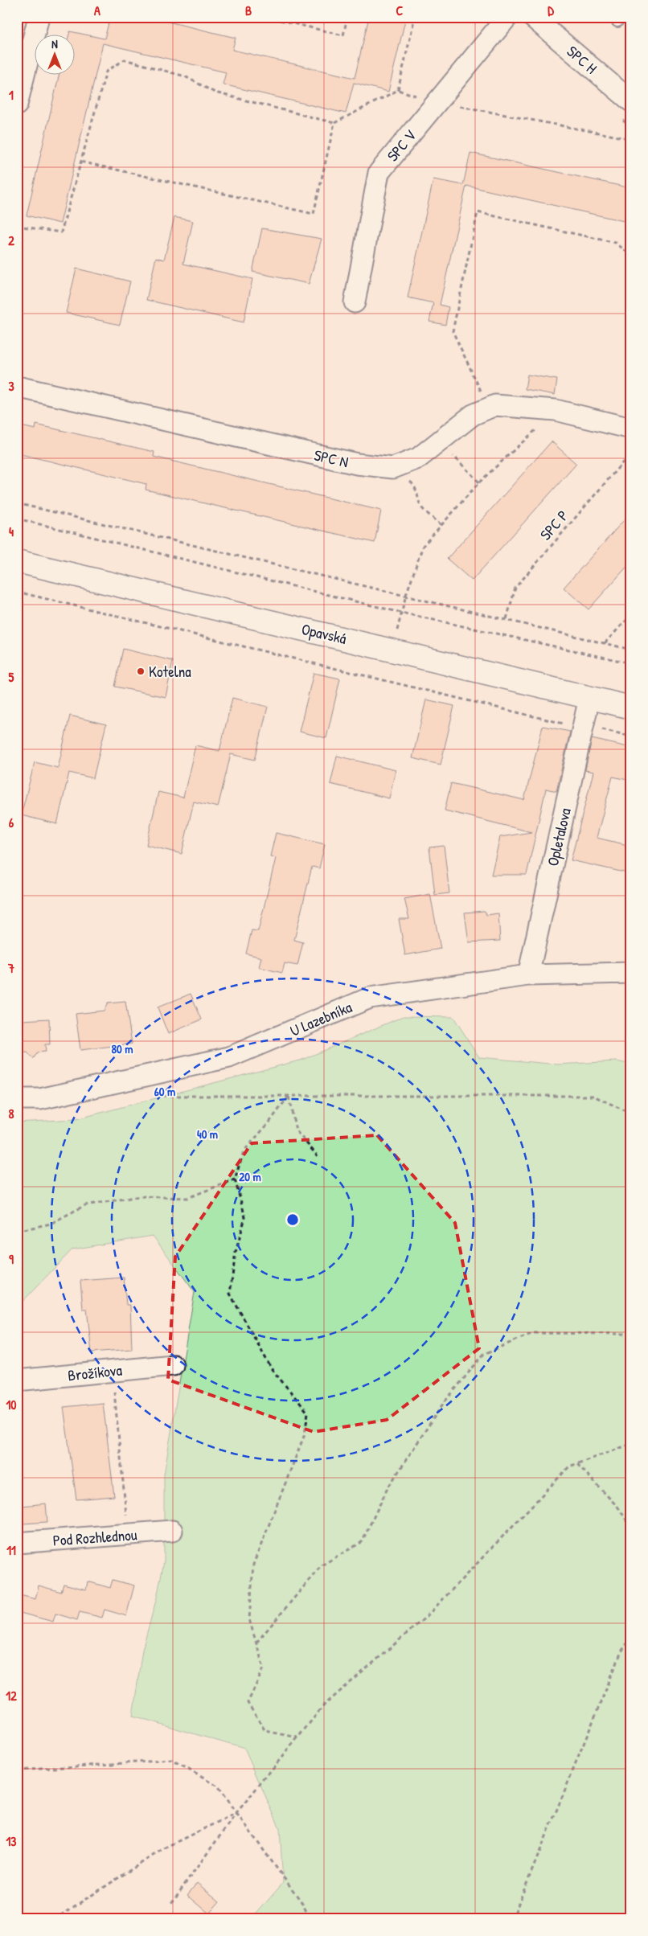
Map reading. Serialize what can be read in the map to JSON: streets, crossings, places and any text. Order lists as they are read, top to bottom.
{
  "streets": {
    "main road": ["Opavská"],
    "street": [
      "SPC H",
      "SPC V",
      "SPC N",
      "Opletalova",
      "U Lazebníka",
      "Brožíkova",
      "Pod Rozhlednou"
    ],
    "path": ["SPC P"]
  },
  "crossings": [
    ["Opavská", "Opletalova"],
    ["Opletalova", "U Lazebníka"]
  ],
  "places": ["Kotelna"],
  "north": "top",
  "grid": {
    "columns": [
      "A",
      "B",
      "C",
      "D"
    ],
    "rows": [
      "1",
      "2",
      "3",
      "4",
      "5",
      "6",
      "7",
      "8",
      "9",
      "10",
      "11",
      "12",
      "13"
    ]
  },
  "rings": [
    "80 m",
    "60 m",
    "40 m",
    "20 m"
  ]
}
